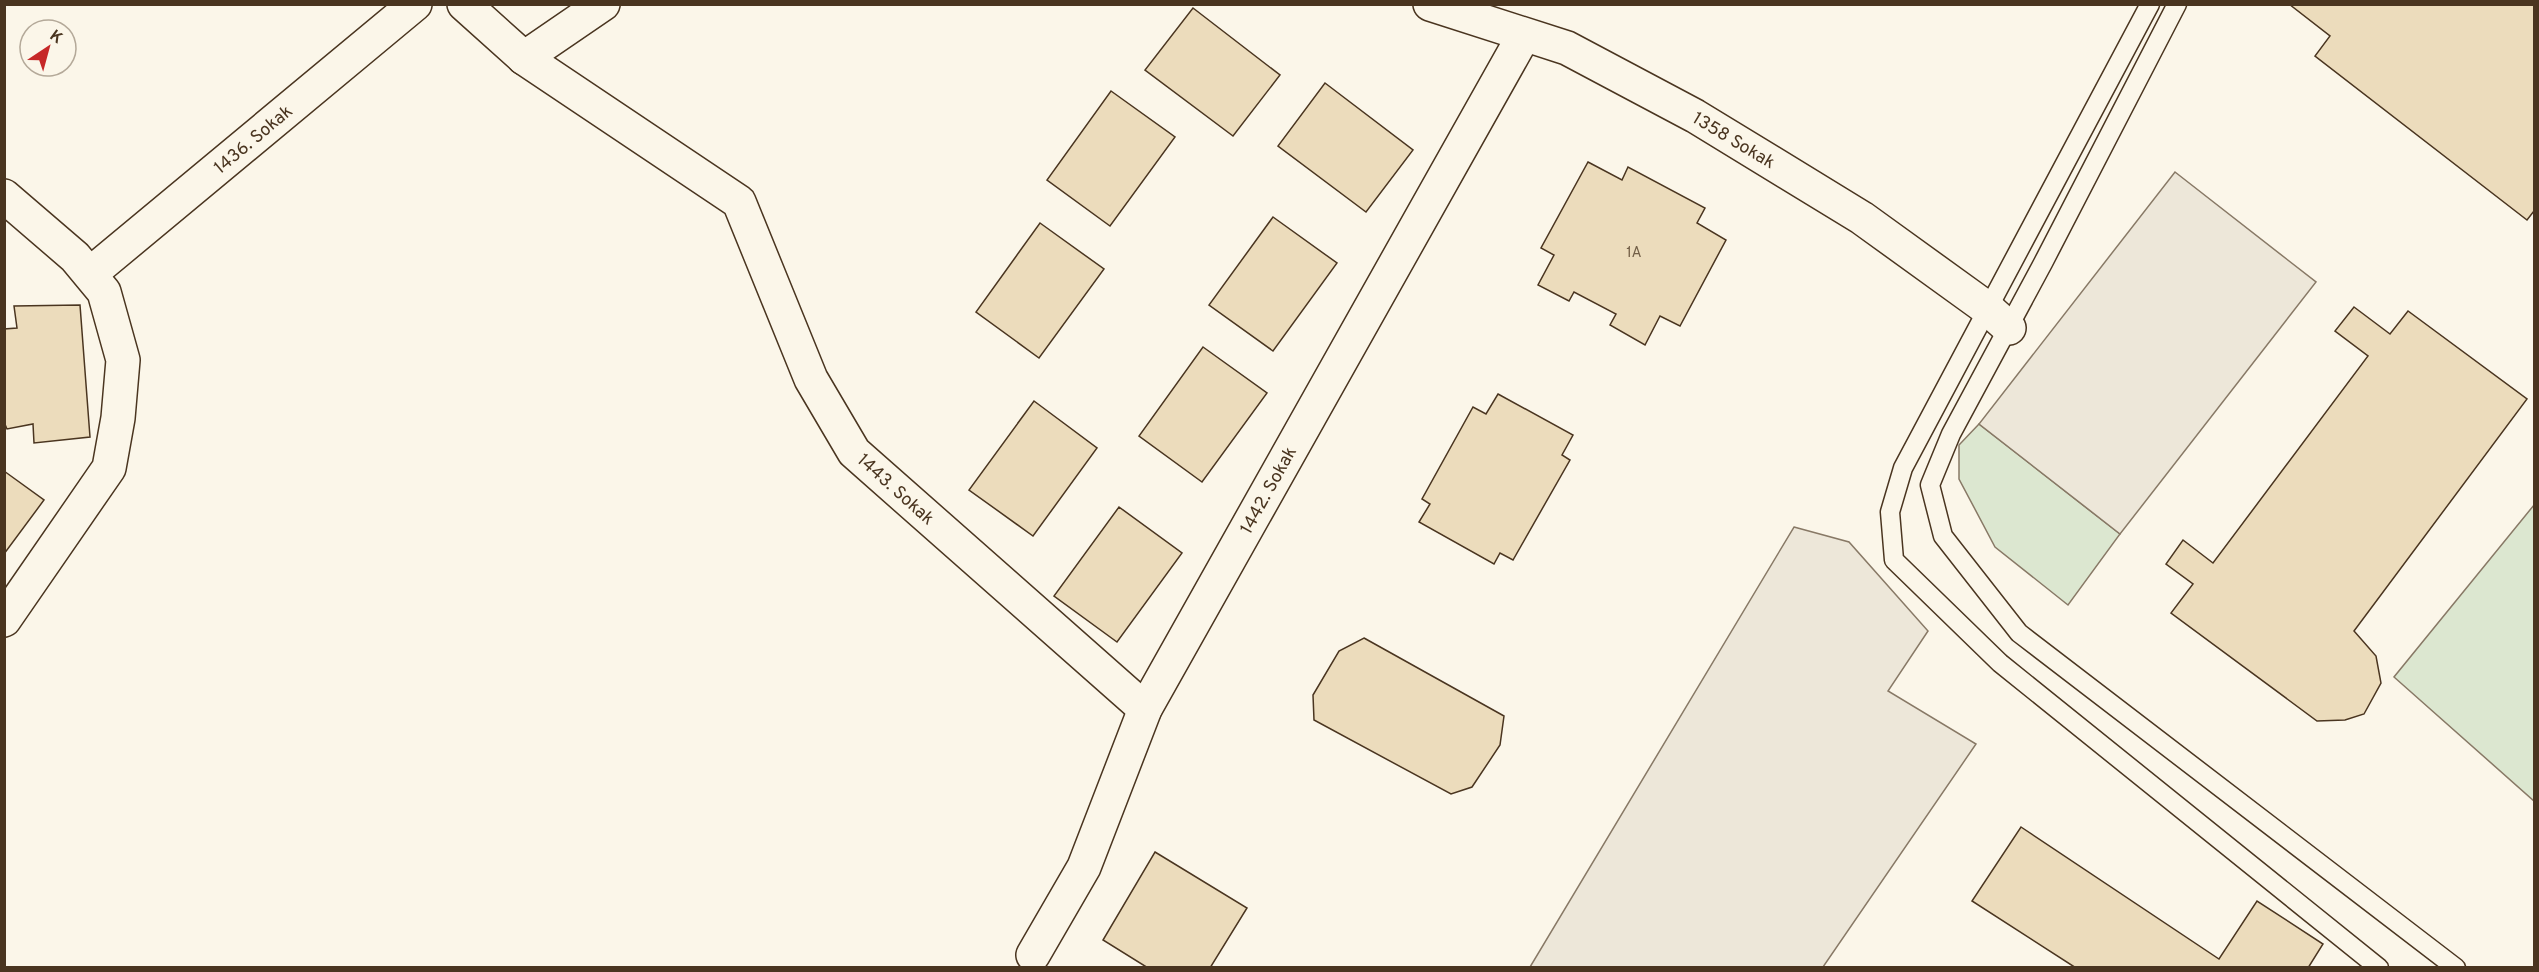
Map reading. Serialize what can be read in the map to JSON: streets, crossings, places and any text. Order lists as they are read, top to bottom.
{
  "streets": {
    "street": [
      "1436. Sokak",
      "1358 Sokak",
      "1443. Sokak",
      "1442. Sokak"
    ]
  },
  "crossings": [
    ["1358 Sokak", "1442. Sokak"],
    ["1443. Sokak", "1442. Sokak"]
  ],
  "house_numbers": ["1A"],
  "north": "top right"
}
